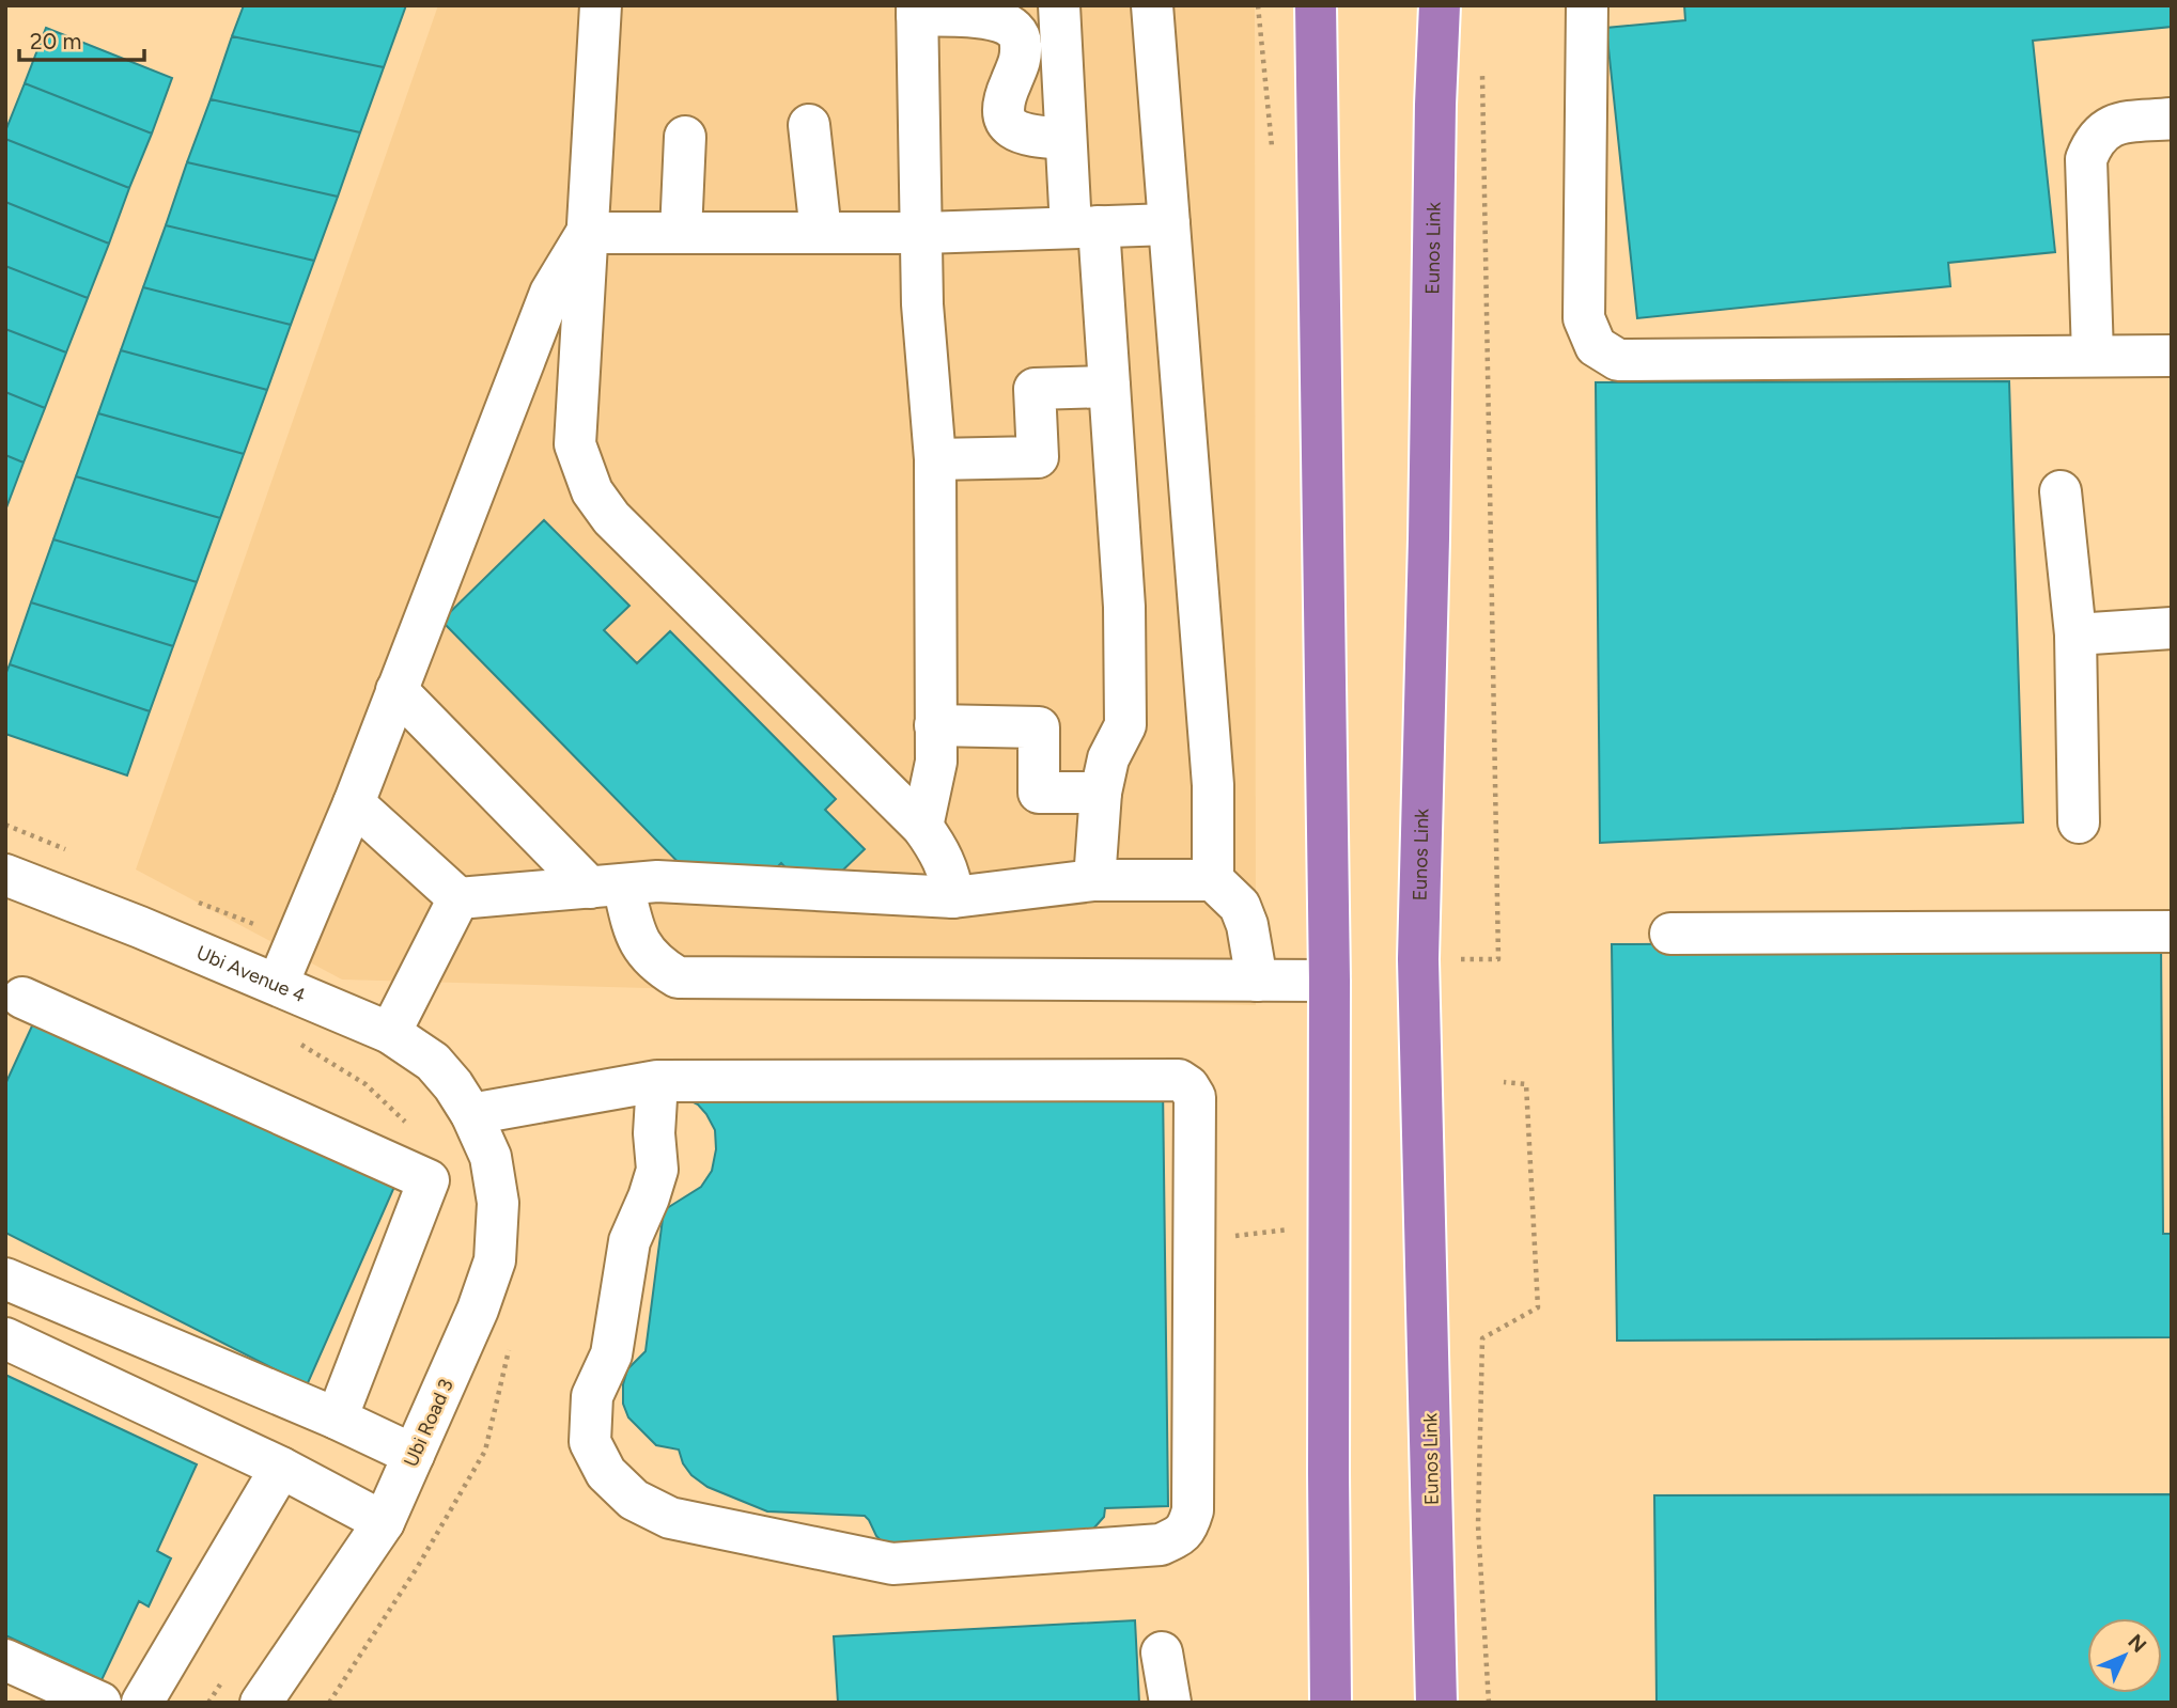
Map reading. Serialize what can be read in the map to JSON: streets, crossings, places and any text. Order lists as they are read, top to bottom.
{
  "streets": {
    "highway": ["Eunos Link"],
    "street": ["Ubi Avenue 4", "Ubi Road 3"]
  },
  "crossings": [
    ["Ubi Avenue 4", "Ubi Road 3"]
  ],
  "scale_bar": "20 m",
  "north": "top right"
}
